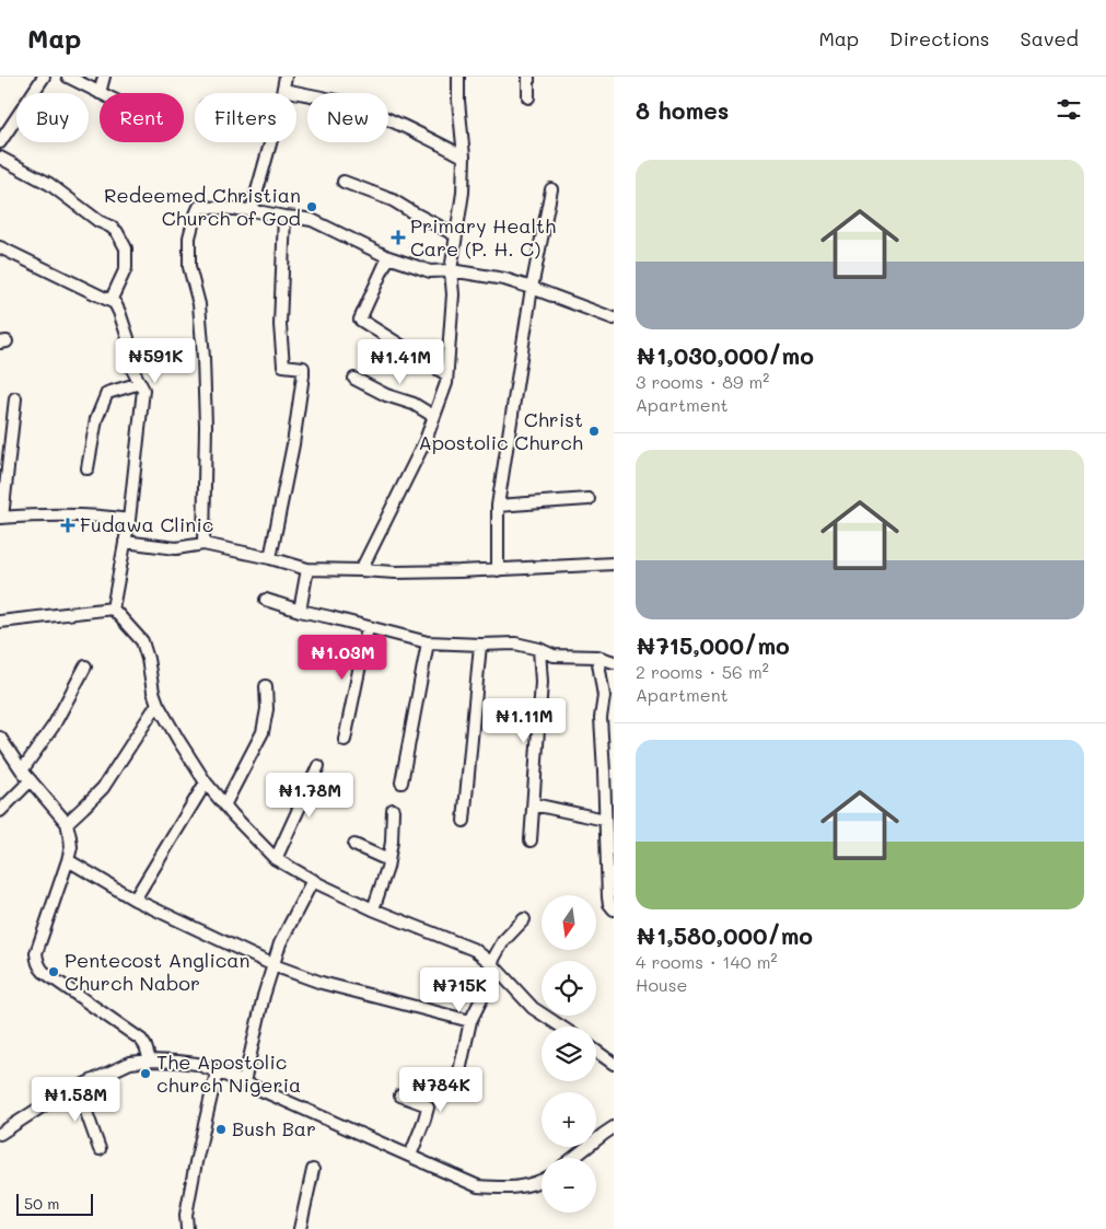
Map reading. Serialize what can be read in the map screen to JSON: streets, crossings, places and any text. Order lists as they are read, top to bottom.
{
  "places": {
    "other": [
      "Redeemed Christian Church of God",
      "Christ Apostolic Church",
      "Pentecost Anglican Church Nabor",
      "The Apostolic church Nigeria",
      "Bush Bar"
    ],
    "health": ["Primary Health Care (P. H. C)", "Fudawa Clinic"]
  },
  "scale_bar": "50 m",
  "north": "bottom",
  "page": {
    "header": "Map",
    "nav": ["Map", "Directions", "Saved"],
    "heading": "8 homes",
    "chip": [
      "Buy",
      "Rent",
      "Filters",
      "New"
    ],
    "list": [
      {
        "name": "₦1,030,000/mo",
        "note": "3 rooms · 89 m² · Apartment"
      },
      {
        "name": "₦715,000/mo",
        "note": "2 rooms · 56 m² · Apartment"
      },
      {
        "name": "₦1,580,000/mo",
        "note": "4 rooms · 140 m² · House"
      }
    ],
    "price": [
      "₦591K",
      "₦1.41M",
      "₦1.03M",
      "₦1.11M",
      "₦1.78M",
      "₦715K",
      "₦784K",
      "₦1.58M"
    ],
    "map_buttons": ["+", "−"],
    "scale": "50 m"
  }
}
